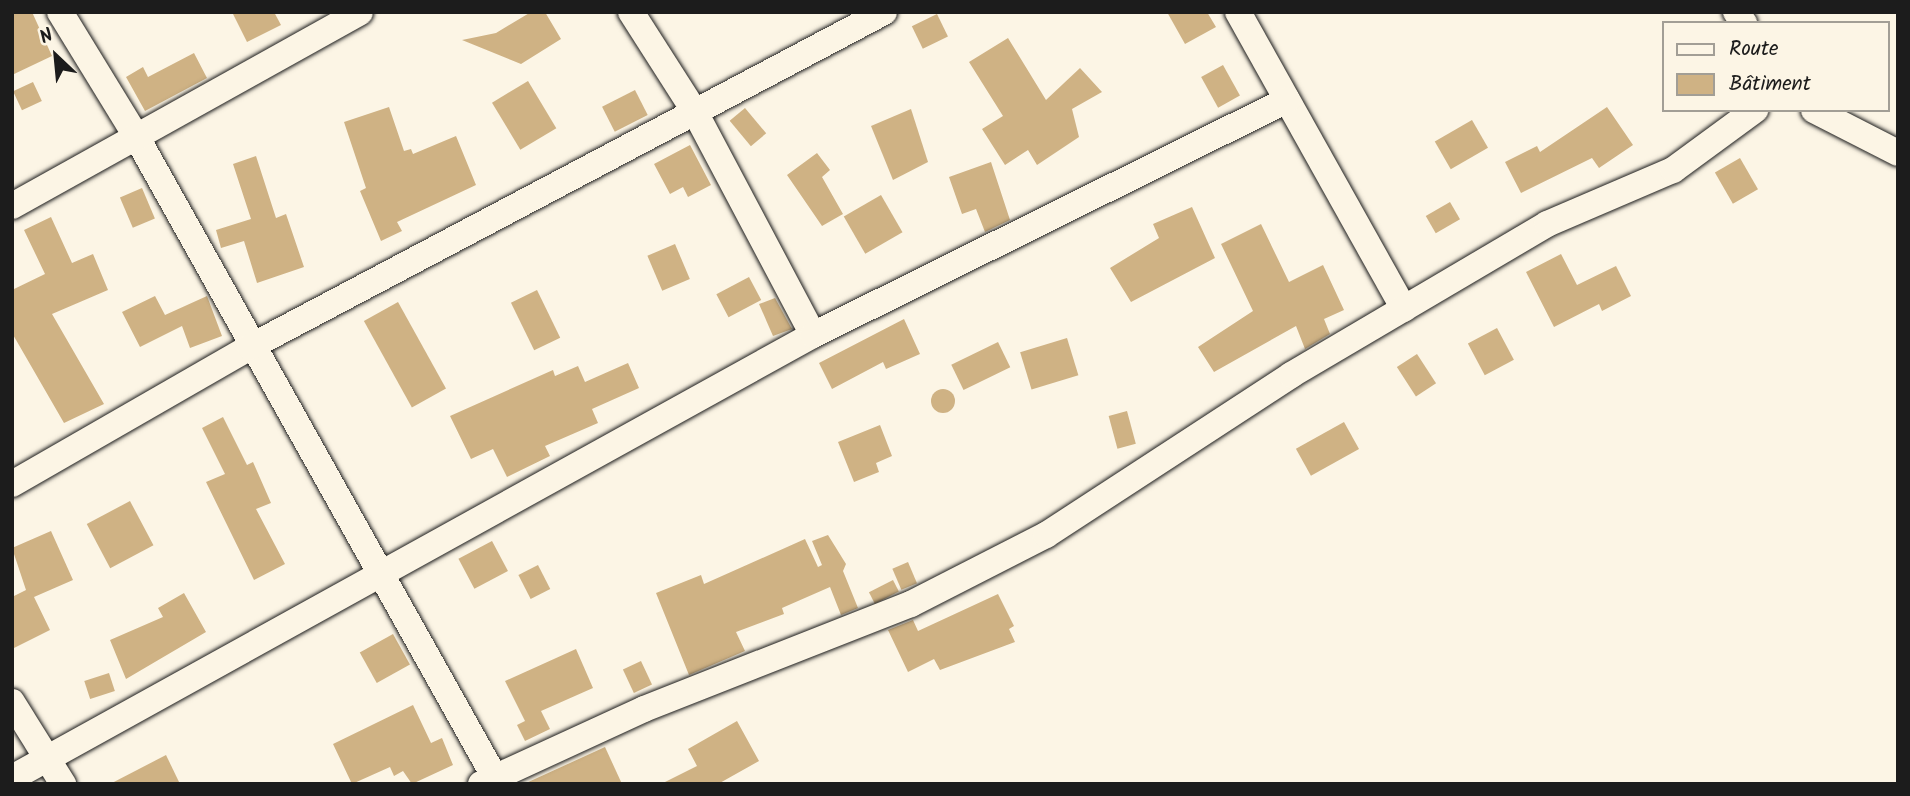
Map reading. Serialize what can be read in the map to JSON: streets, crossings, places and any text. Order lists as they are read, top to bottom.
{
  "legend": ["Route", "Bâtiment"],
  "north": "top left"
}
